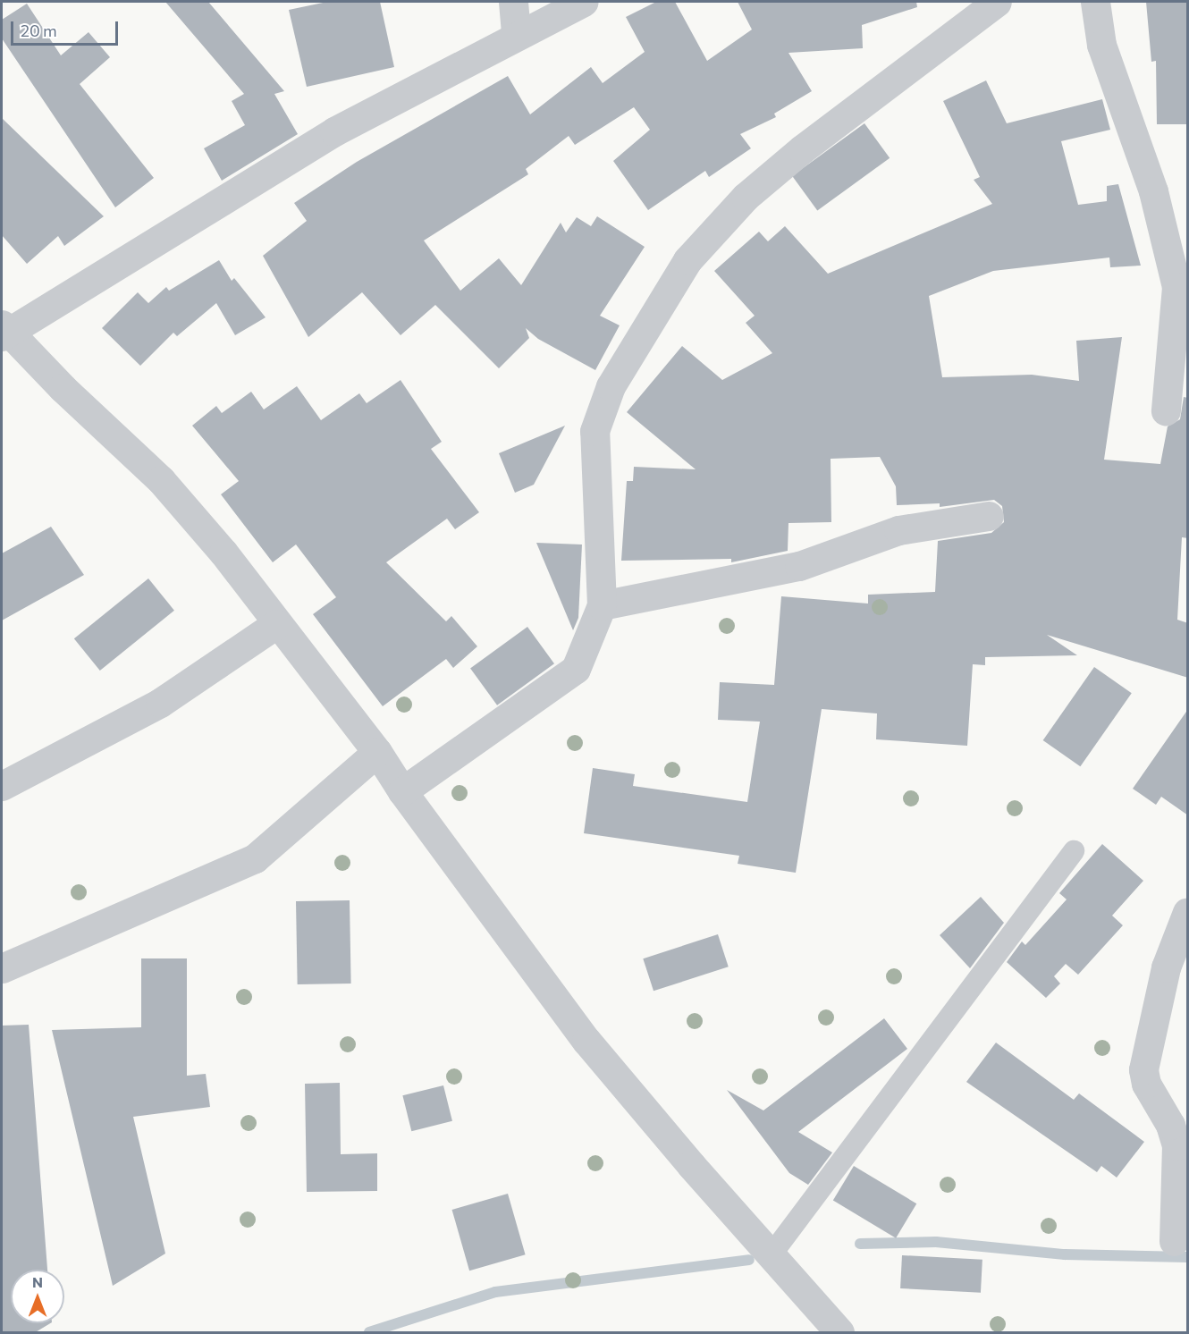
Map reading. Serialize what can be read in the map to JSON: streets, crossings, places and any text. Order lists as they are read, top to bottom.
{
  "scale_bar": "20 m",
  "north": "top"
}
